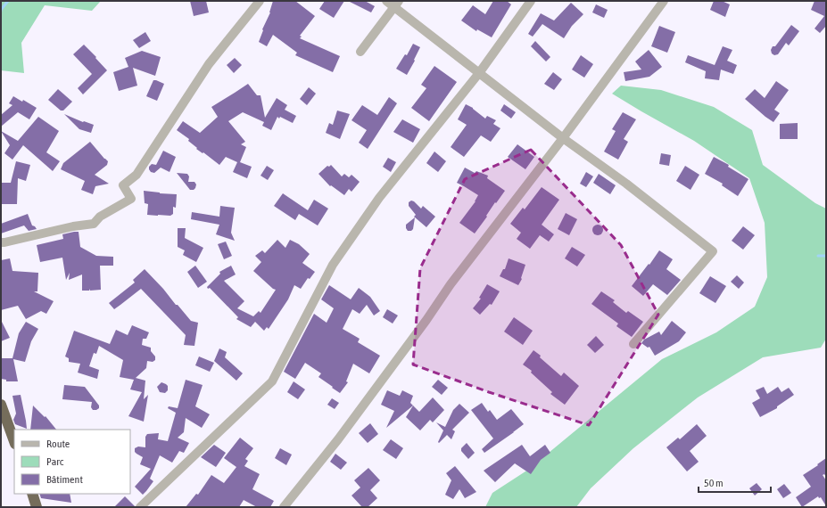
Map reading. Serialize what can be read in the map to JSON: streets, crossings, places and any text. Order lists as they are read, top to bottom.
{
  "legend": ["Route", "Parc", "Bâtiment"],
  "scale_bar": "50 m"
}
